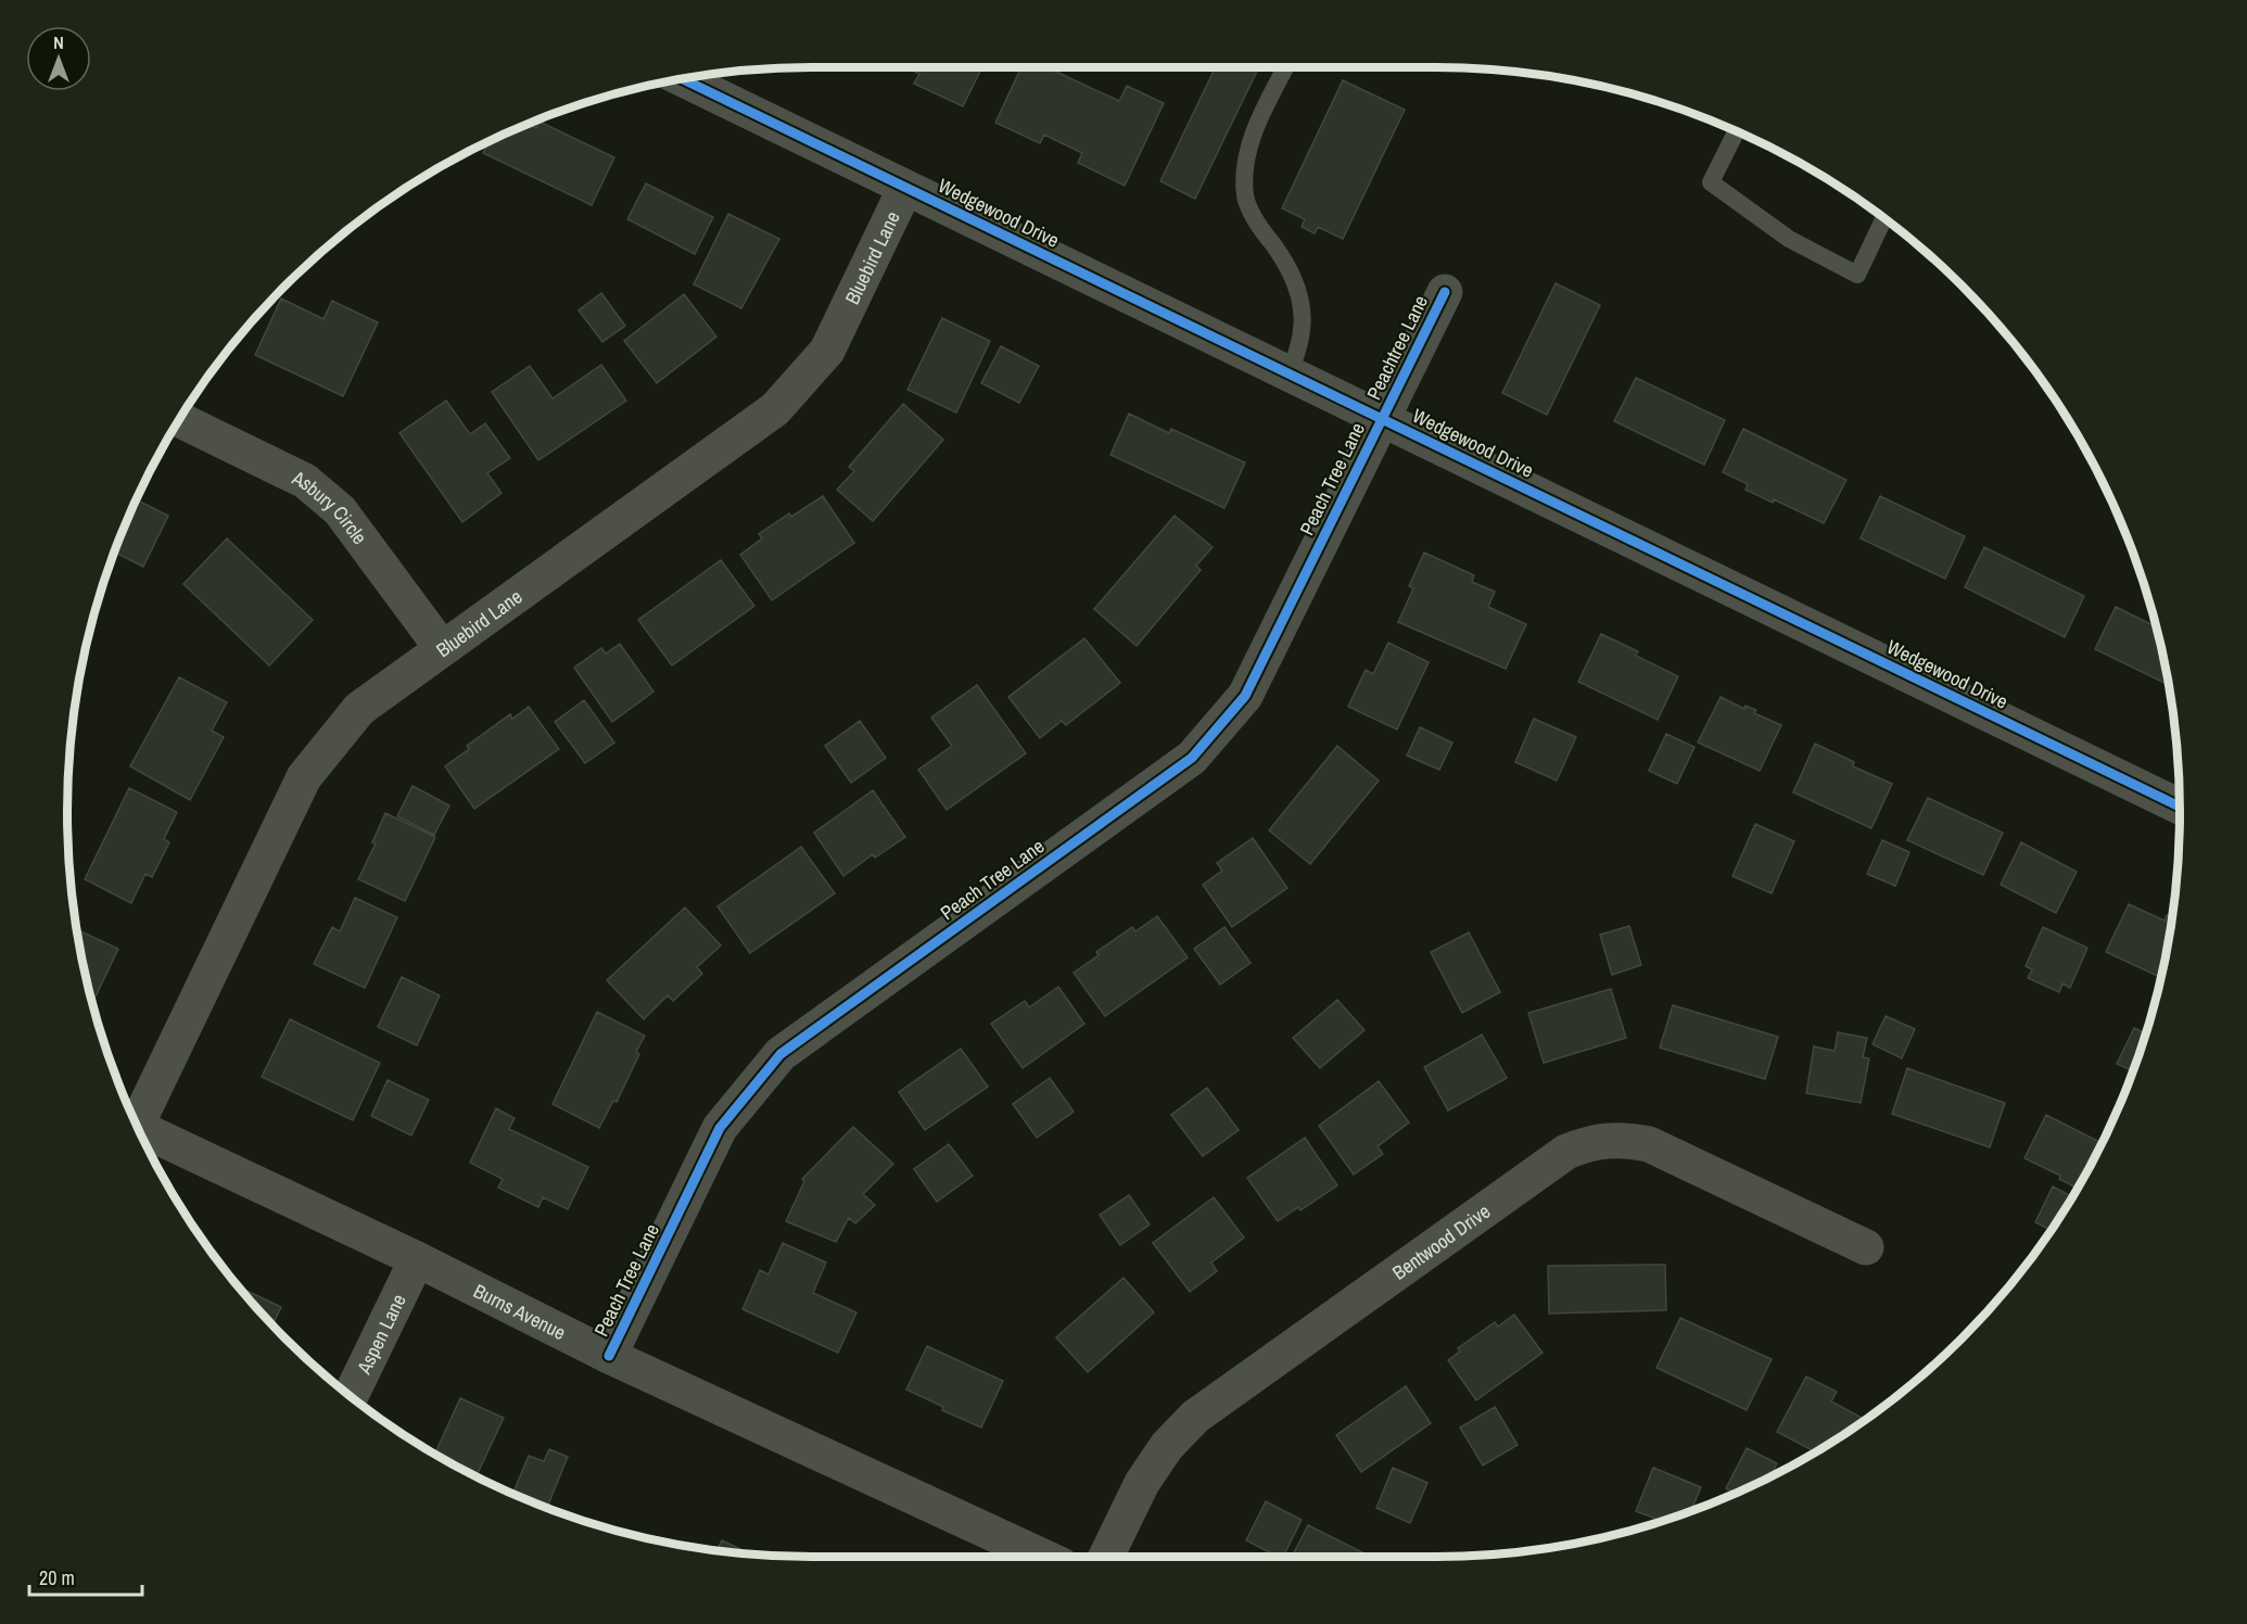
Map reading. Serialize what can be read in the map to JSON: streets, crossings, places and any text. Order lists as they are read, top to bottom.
{
  "streets": {
    "street": [
      "Wedgewood Drive",
      "Bluebird Lane",
      "Peachtree Lane",
      "Peach Tree Lane",
      "Asbury Circle",
      "Bentwood Drive",
      "Burns Avenue",
      "Aspen Lane"
    ]
  },
  "crossings": [
    ["Wedgewood Drive", "Bluebird Lane"],
    ["Wedgewood Drive", "Peachtree Lane"],
    ["Wedgewood Drive", "Peach Tree Lane"],
    ["Bluebird Lane", "Asbury Circle"],
    ["Peachtree Lane", "Peach Tree Lane"],
    ["Peach Tree Lane", "Burns Avenue"],
    ["Burns Avenue", "Aspen Lane"]
  ],
  "scale_bar": "20 m",
  "north": "top"
}
